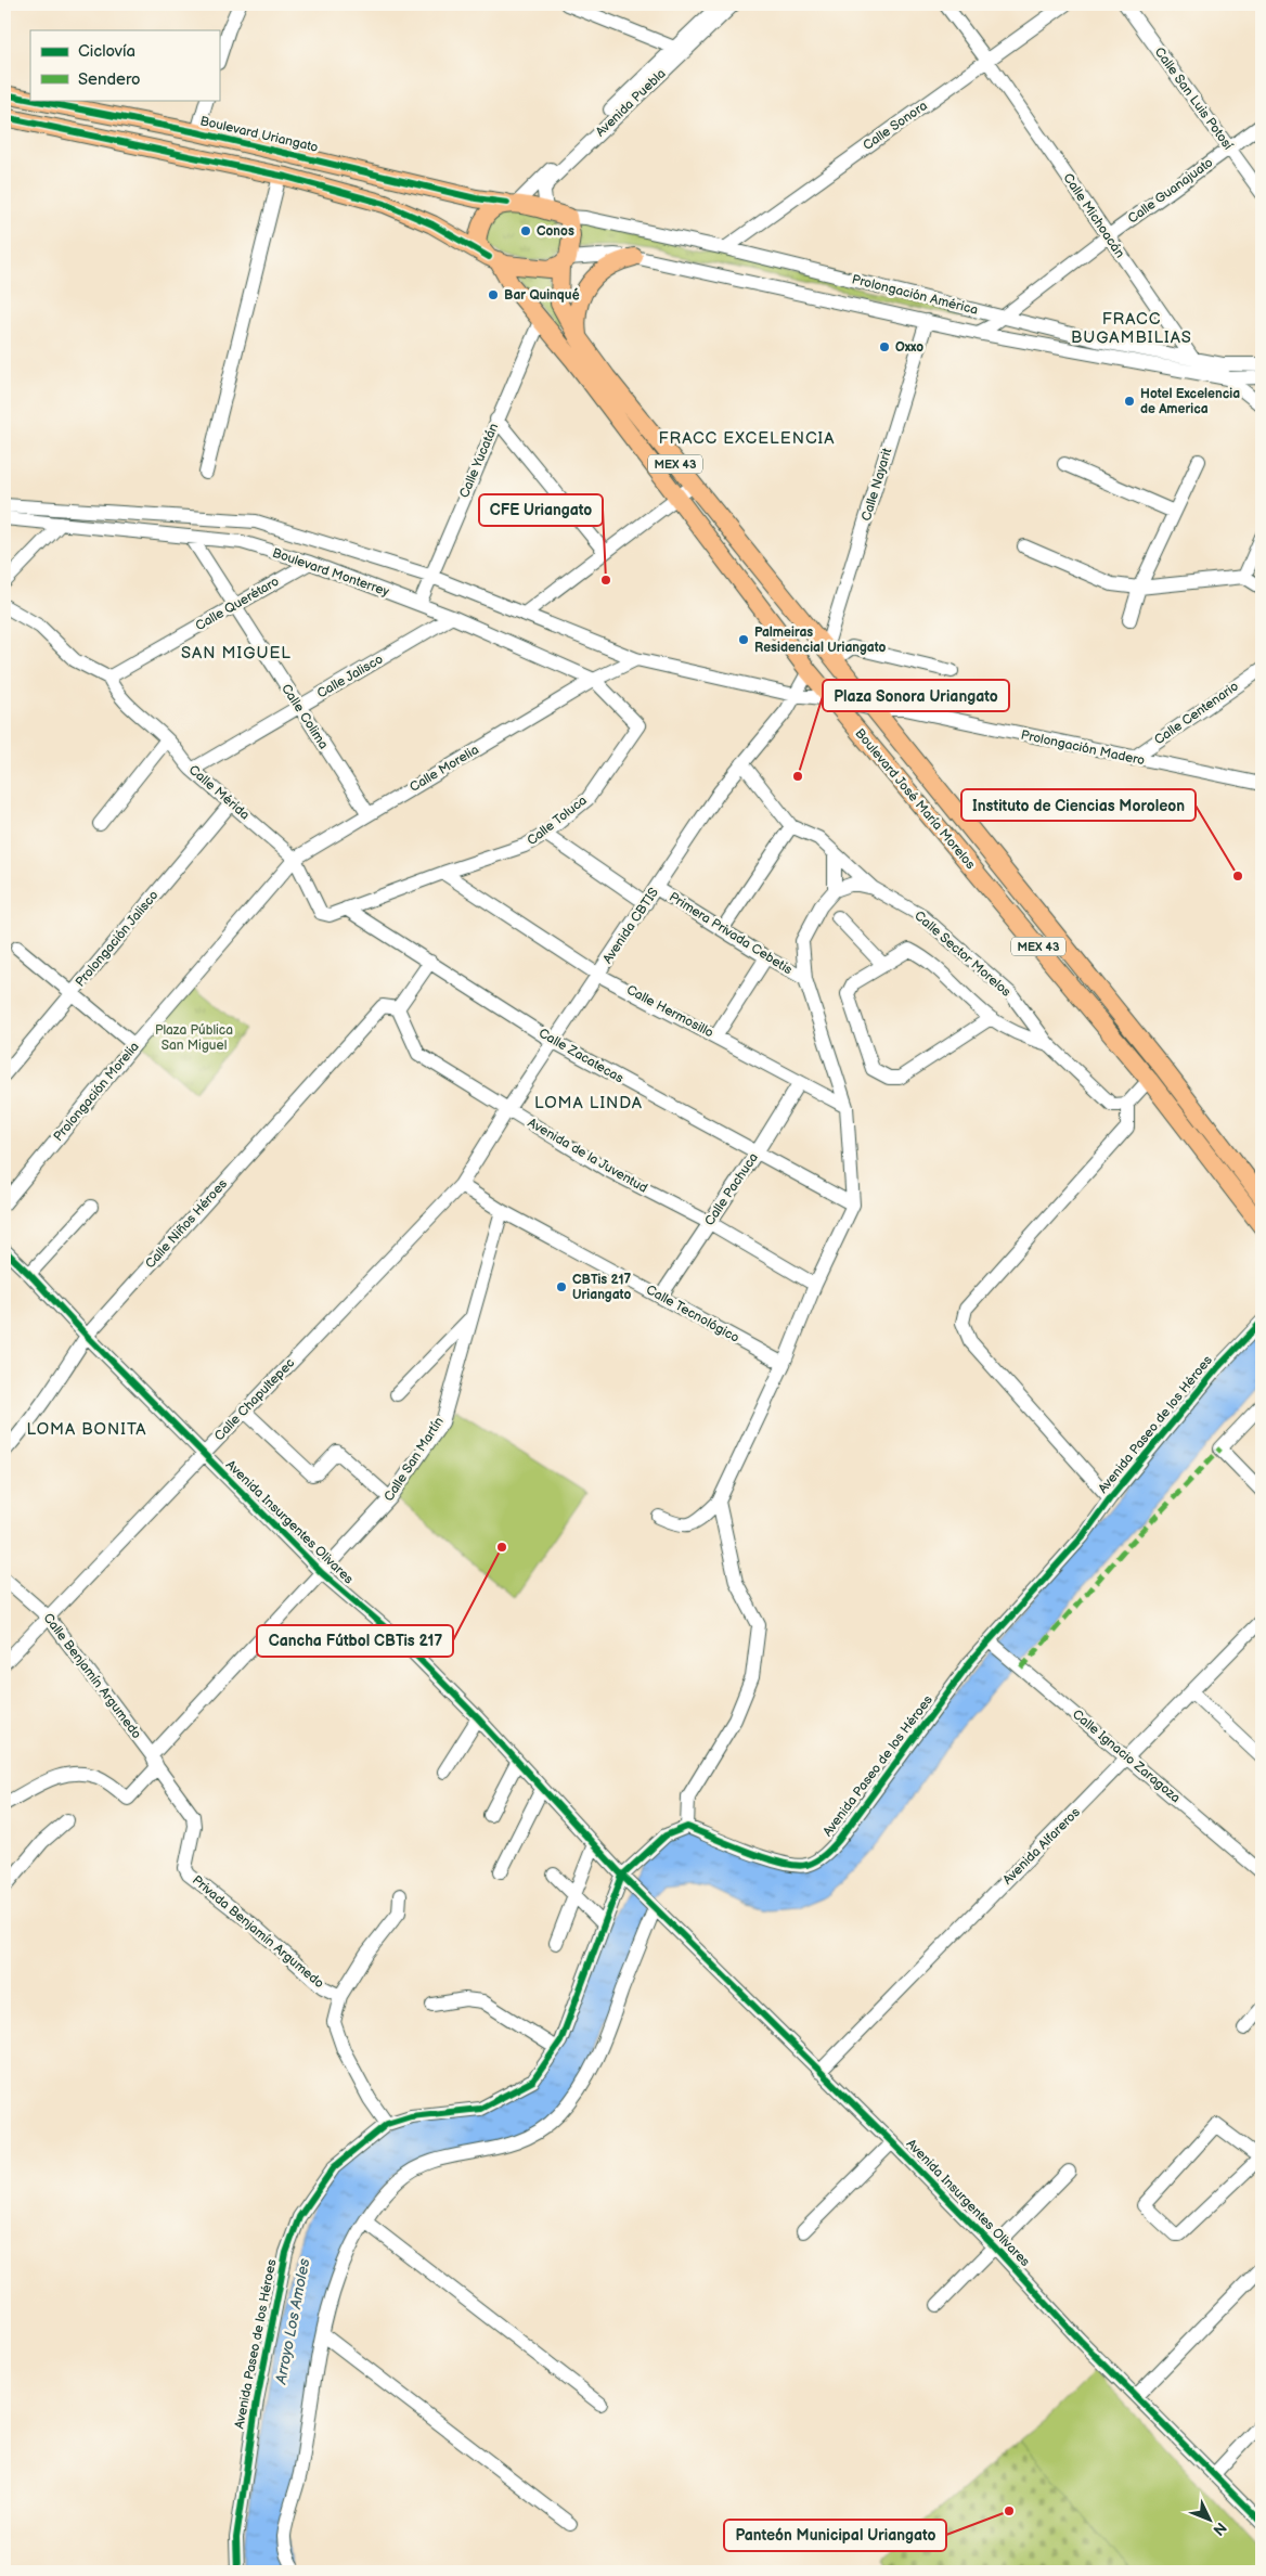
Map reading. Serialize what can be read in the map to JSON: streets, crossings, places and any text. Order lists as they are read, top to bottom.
{
  "streets": {
    "main road": ["Boulevard Uriangato", "MEX 43", "Boulevard José María Morelos"],
    "street": [
      "Calle San Luis Potosí",
      "Avenida Puebla",
      "Calle Sonora",
      "Calle Guanajuato",
      "Calle Michoacán",
      "Prolongación América",
      "Calle Yucatán",
      "Calle Nayarit",
      "Boulevard Monterrey",
      "Calle Querétaro",
      "Calle Jalisco",
      "Calle Centenario",
      "Calle Colima",
      "Prolongación Madero",
      "Calle Morelia",
      "Calle Mérida",
      "Calle Toluca",
      "Avenida CBTIS",
      "Primera Privada Cebetis",
      "Prolongación Jalisco",
      "Calle Sector Morelos",
      "Calle Hermosillo",
      "Calle Zacatecas",
      "Prolongación Morelia",
      "Avenida de la Juventud",
      "Calle Pachuca",
      "Calle Niños Héroes",
      "Calle Tecnológico",
      "Calle Chapultepec",
      "Avenida Paseo de los Héroes",
      "Calle San Martín",
      "Avenida Insurgentes Olivares",
      "Calle Benjamín Argumedo",
      "Calle Ignacio Zaragoza",
      "Avenida Alfareros",
      "Privada Benjamín Argumedo"
    ]
  },
  "crossings": [
    ["Calle San Luis Potosí", "Calle Guanajuato"],
    ["Avenida Puebla", "Boulevard Uriangato"],
    ["Avenida Puebla", "Prolongación América"],
    ["Avenida Puebla", "MEX 43"],
    ["Avenida Puebla", "Boulevard José María Morelos"],
    ["Calle Sonora", "Calle Michoacán"],
    ["Calle Sonora", "Prolongación América"],
    ["Boulevard Uriangato", "Prolongación América"],
    ["Boulevard Uriangato", "MEX 43"],
    ["Boulevard Uriangato", "Boulevard José María Morelos"],
    ["Calle Guanajuato", "Calle Michoacán"],
    ["Calle Guanajuato", "Prolongación América"],
    ["Calle Michoacán", "Prolongación América"],
    ["Prolongación América", "MEX 43"],
    ["Prolongación América", "Calle Nayarit"],
    ["Prolongación América", "Boulevard José María Morelos"],
    ["Calle Yucatán", "Boulevard Monterrey"],
    ["Calle Yucatán", "Boulevard José María Morelos"],
    ["MEX 43", "Boulevard José María Morelos"],
    ["Calle Nayarit", "Boulevard José María Morelos"],
    ["Boulevard Monterrey", "Calle Querétaro"],
    ["Boulevard Monterrey", "Calle Jalisco"],
    ["Boulevard Monterrey", "Calle Colima"],
    ["Boulevard Monterrey", "Prolongación Madero"],
    ["Boulevard Monterrey", "Calle Morelia"],
    ["Boulevard Monterrey", "Boulevard José María Morelos"],
    ["Boulevard Monterrey", "Calle Toluca"],
    ["Boulevard Monterrey", "Avenida CBTIS"],
    ["Calle Querétaro", "Calle Colima"],
    ["Calle Querétaro", "Calle Mérida"],
    ["Calle Jalisco", "Calle Colima"],
    ["Calle Jalisco", "Calle Mérida"],
    ["Calle Centenario", "Prolongación Madero"],
    ["Calle Colima", "Calle Morelia"],
    ["Prolongación Madero", "Boulevard José María Morelos"],
    ["Calle Morelia", "Calle Mérida"],
    ["Calle Morelia", "Calle Toluca"],
    ["Calle Morelia", "Prolongación Morelia"],
    ["Calle Mérida", "Calle Toluca"],
    ["Calle Mérida", "Prolongación Jalisco"],
    ["Calle Mérida", "Prolongación Morelia"],
    ["Boulevard José María Morelos", "Avenida CBTIS"],
    ["Calle Toluca", "Calle Hermosillo"],
    ["Calle Toluca", "Calle Zacatecas"],
    ["Avenida CBTIS", "Primera Privada Cebetis"],
    ["Avenida CBTIS", "Calle Sector Morelos"],
    ["Avenida CBTIS", "Calle Hermosillo"],
    ["Avenida CBTIS", "Calle Zacatecas"],
    ["Avenida CBTIS", "Avenida de la Juventud"],
    ["Avenida CBTIS", "Calle Tecnológico"],
    ["Avenida CBTIS", "Calle Chapultepec"],
    ["Calle Hermosillo", "Calle Pachuca"],
    ["Calle Zacatecas", "Calle Pachuca"],
    ["Avenida de la Juventud", "Calle Pachuca"],
    ["Avenida de la Juventud", "Calle Niños Héroes"],
    ["Calle Pachuca", "Calle Tecnológico"],
    ["Calle Niños Héroes", "Avenida Insurgentes Olivares"],
    ["Calle Tecnológico", "Calle Chapultepec"],
    ["Calle Tecnológico", "Calle San Martín"],
    ["Calle Chapultepec", "Avenida Insurgentes Olivares"],
    ["Calle Chapultepec", "Calle Benjamín Argumedo"],
    ["Avenida Paseo de los Héroes", "Avenida Insurgentes Olivares"],
    ["Avenida Paseo de los Héroes", "Calle Ignacio Zaragoza"],
    ["Calle San Martín", "Avenida Insurgentes Olivares"],
    ["Calle San Martín", "Calle Benjamín Argumedo"],
    ["Calle San Martín", "Privada Benjamín Argumedo"],
    ["Avenida Insurgentes Olivares", "Avenida Alfareros"],
    ["Calle Benjamín Argumedo", "Privada Benjamín Argumedo"],
    ["Calle Ignacio Zaragoza", "Avenida Alfareros"]
  ],
  "districts": [
    "FRACC BUGAMBILIAS",
    "FRACC EXCELENCIA",
    "SAN MIGUEL",
    "LOMA LINDA",
    "LOMA BONITA"
  ],
  "water": ["Arroyo Los Amoles"],
  "parks": ["Plaza Pública San Miguel"],
  "places": [
    "Conos",
    "Bar Quinqué",
    "Oxxo",
    "Hotel Excelencia de America",
    "CFE Uriangato",
    "Palmeiras Residencial Uriangato",
    "Plaza Sonora Uriangato",
    "Instituto de Ciencias Moroleon",
    "CBTis 217 Uriangato",
    "Cancha Fútbol CBTis 217",
    "Panteón Municipal Uriangato"
  ],
  "legend": ["Ciclovía", "Sendero"],
  "north": "bottom right"
}
